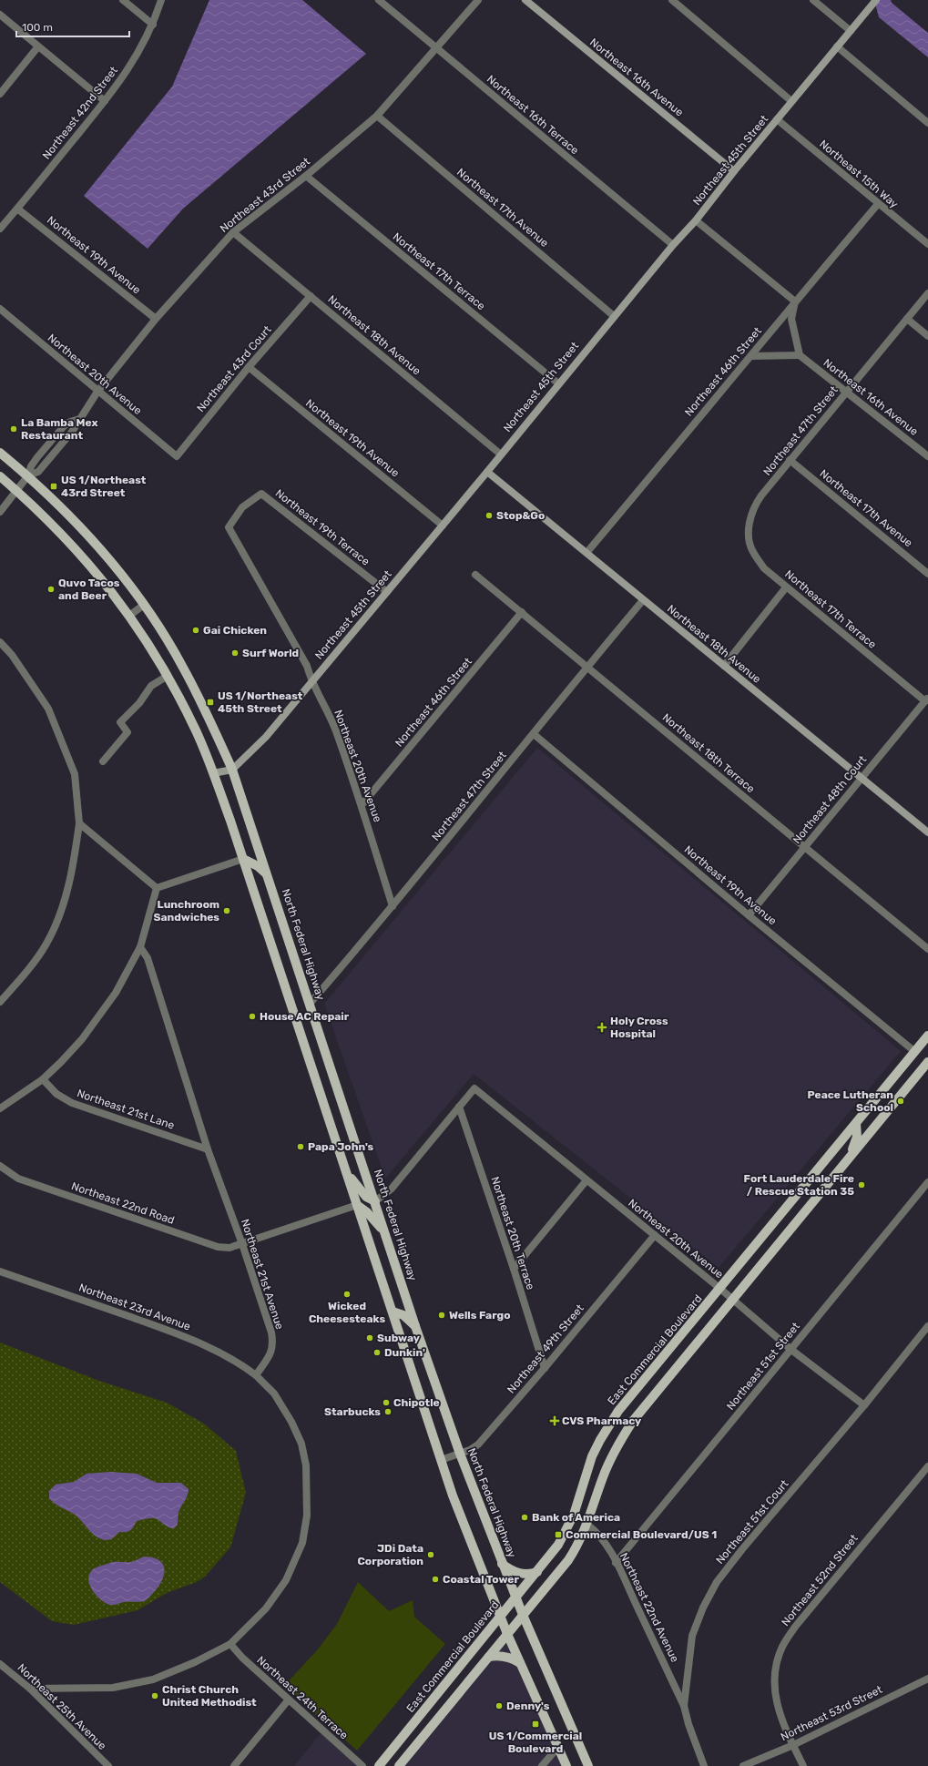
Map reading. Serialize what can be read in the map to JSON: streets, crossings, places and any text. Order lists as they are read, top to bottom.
{
  "streets": {
    "main road": ["North Federal Highway", "East Commercial Boulevard"],
    "street": [
      "Northeast 16th Avenue",
      "Northeast 42nd Street",
      "Northeast 16th Terrace",
      "Northeast 45th Street",
      "Northeast 15th Way",
      "Northeast 43rd Street",
      "Northeast 17th Avenue",
      "Northeast 19th Avenue",
      "Northeast 17th Terrace",
      "Northeast 18th Avenue",
      "Northeast 43rd Court",
      "Northeast 46th Street",
      "Northeast 20th Avenue",
      "Northeast 47th Street",
      "Northeast 19th Terrace",
      "Northeast 18th Terrace",
      "Northeast 48th Court",
      "Northeast 21st Lane",
      "Northeast 22nd Road",
      "Northeast 20th Terrace",
      "Northeast 21st Avenue",
      "Northeast 23rd Avenue",
      "Northeast 49th Street",
      "Northeast 51st Street",
      "Northeast 51st Court",
      "Northeast 52nd Street",
      "Northeast 22nd Avenue",
      "Northeast 24th Terrace",
      "Northeast 25th Avenue",
      "Northeast 53rd Street"
    ]
  },
  "crossings": [
    ["Northeast 16th Avenue", "Northeast 45th Street"],
    ["Northeast 16th Avenue", "Northeast 47th Street"],
    ["Northeast 42nd Street", "Northeast 19th Avenue"],
    ["Northeast 16th Terrace", "Northeast 45th Street"],
    ["Northeast 16th Terrace", "Northeast 43rd Street"],
    ["Northeast 45th Street", "Northeast 15th Way"],
    ["Northeast 45th Street", "Northeast 17th Avenue"],
    ["Northeast 45th Street", "Northeast 19th Avenue"],
    ["Northeast 45th Street", "Northeast 17th Terrace"],
    ["Northeast 45th Street", "Northeast 18th Avenue"],
    ["Northeast 45th Street", "Northeast 20th Avenue"],
    ["Northeast 45th Street", "Northeast 19th Terrace"],
    ["Northeast 45th Street", "North Federal Highway"],
    ["Northeast 15th Way", "Northeast 46th Street"],
    ["Northeast 43rd Street", "Northeast 17th Avenue"],
    ["Northeast 43rd Street", "Northeast 19th Avenue"],
    ["Northeast 43rd Street", "Northeast 17th Terrace"],
    ["Northeast 43rd Street", "Northeast 18th Avenue"],
    ["Northeast 43rd Street", "Northeast 20th Avenue"],
    ["Northeast 43rd Street", "North Federal Highway"],
    ["Northeast 17th Avenue", "Northeast 47th Street"],
    ["Northeast 19th Avenue", "Northeast 43rd Court"],
    ["Northeast 19th Avenue", "Northeast 47th Street"],
    ["Northeast 19th Avenue", "Northeast 48th Court"],
    ["Northeast 19th Avenue", "East Commercial Boulevard"],
    ["Northeast 17th Terrace", "Northeast 47th Street"],
    ["Northeast 17th Terrace", "Northeast 48th Court"],
    ["Northeast 18th Avenue", "Northeast 43rd Court"],
    ["Northeast 18th Avenue", "Northeast 46th Street"],
    ["Northeast 18th Avenue", "Northeast 47th Street"],
    ["Northeast 18th Avenue", "Northeast 48th Court"],
    ["Northeast 43rd Court", "Northeast 20th Avenue"],
    ["Northeast 46th Street", "Northeast 20th Avenue"],
    ["Northeast 46th Street", "Northeast 18th Terrace"],
    ["Northeast 20th Avenue", "Northeast 47th Street"],
    ["Northeast 20th Avenue", "Northeast 19th Terrace"],
    ["Northeast 20th Avenue", "Northeast 20th Terrace"],
    ["Northeast 20th Avenue", "Northeast 49th Street"],
    ["Northeast 20th Avenue", "East Commercial Boulevard"],
    ["Northeast 20th Avenue", "Northeast 51st Street"],
    ["Northeast 20th Avenue", "Northeast 51st Court"],
    ["Northeast 47th Street", "Northeast 18th Terrace"],
    ["Northeast 47th Street", "North Federal Highway"],
    ["Northeast 18th Terrace", "Northeast 48th Court"],
    ["North Federal Highway", "Northeast 49th Street"],
    ["North Federal Highway", "East Commercial Boulevard"],
    ["Northeast 21st Lane", "Northeast 21st Avenue"],
    ["Northeast 22nd Road", "Northeast 21st Avenue"],
    ["Northeast 20th Terrace", "Northeast 49th Street"],
    ["Northeast 21st Avenue", "Northeast 23rd Avenue"],
    ["Northeast 51st Street", "Northeast 22nd Avenue"],
    ["Northeast 51st Court", "Northeast 22nd Avenue"],
    ["Northeast 52nd Street", "Northeast 53rd Street"]
  ],
  "places": {
    "other": [
      "La Bamba Mex Restaurant",
      "Stop&Go",
      "Quvo Tacos and Beer",
      "Gai Chicken",
      "Surf World",
      "Lunchroom Sandwiches",
      "House AC Repair",
      "Peace Lutheran School",
      "Papa John's",
      "Fort Lauderdale Fire / Rescue Station 35",
      "Wicked Cheesesteaks",
      "Wells Fargo",
      "Subway",
      "Dunkin'",
      "Chipotle",
      "Starbucks",
      "Bank of America",
      "JDi Data Corporation",
      "Coastal Tower",
      "Christ Church United Methodist",
      "Denny's"
    ],
    "transit": [
      "US 1/Northeast 43rd Street",
      "US 1/Northeast 45th Street",
      "Commercial Boulevard/US 1",
      "US 1/Commercial Boulevard"
    ],
    "health": ["Holy Cross Hospital", "CVS Pharmacy"]
  },
  "scale_bar": "100 m"
}
